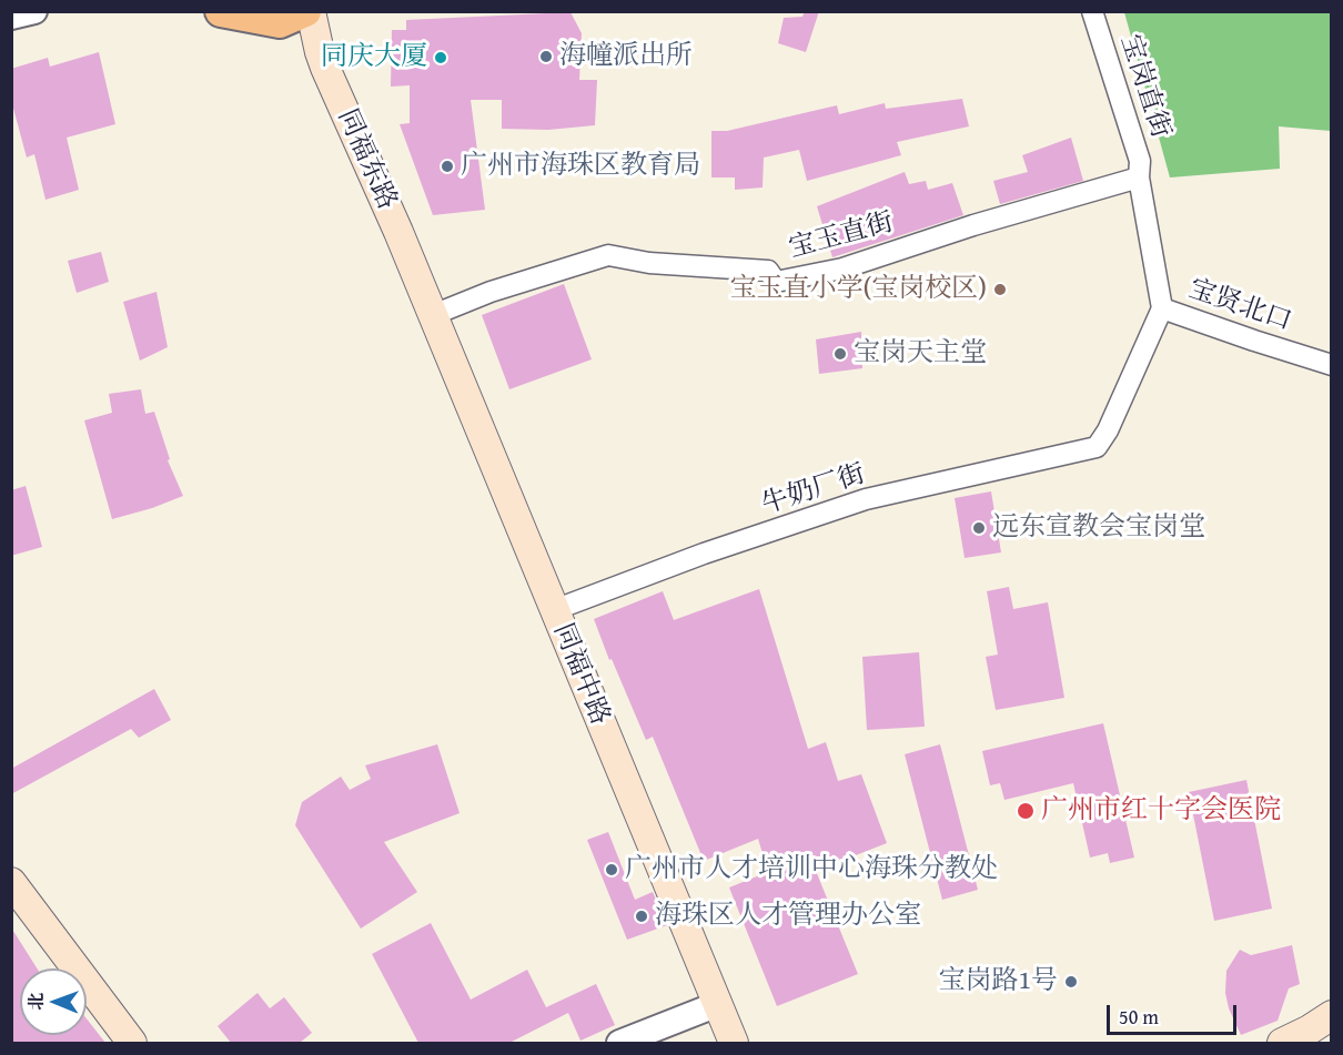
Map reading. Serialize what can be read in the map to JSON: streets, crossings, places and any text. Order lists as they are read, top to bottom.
{
  "streets": {
    "main road": ["同福东路", "同福中路"],
    "street": [
      "宝岗直街",
      "宝玉直街",
      "宝贤北口",
      "牛奶厂街"
    ]
  },
  "crossings": [
    ["宝岗直街", "宝玉直街"],
    ["同福东路", "宝玉直街"],
    ["同福东路", "同福中路"],
    ["宝玉直街", "同福中路"],
    ["宝贤北口", "牛奶厂街"],
    ["牛奶厂街", "同福中路"]
  ],
  "places": [
    "海幢派出所",
    "同庆大厦",
    "广州市海珠区教育局",
    "宝玉直小学(宝岗校区)",
    "宝岗天主堂",
    "远东宣教会宝岗堂",
    "广州市红十字会医院",
    "广州市人才培训中心海珠分教处",
    "海珠区人才管理办公室",
    "宝岗路1号"
  ],
  "scale_bar": "50 m",
  "north": "left"
}
